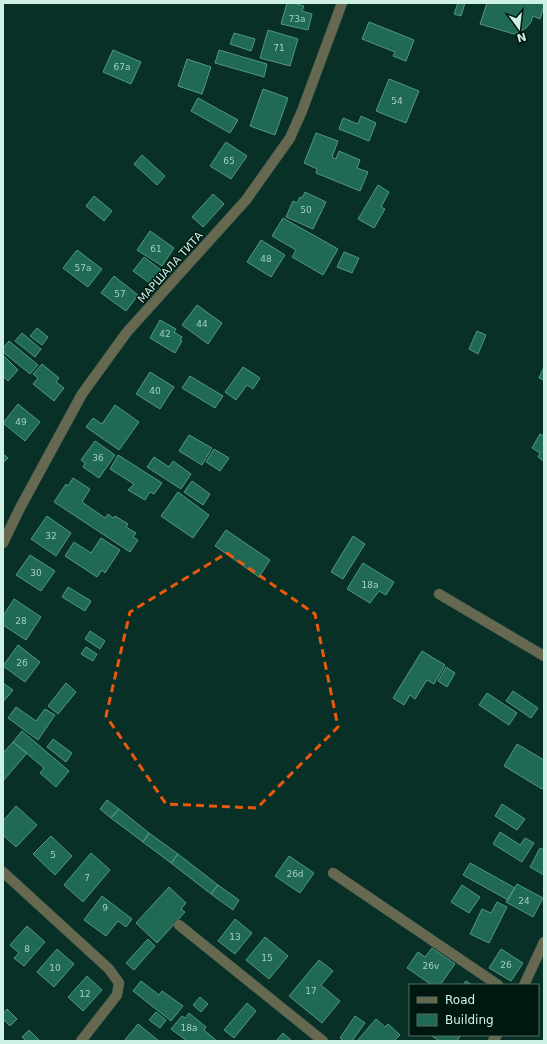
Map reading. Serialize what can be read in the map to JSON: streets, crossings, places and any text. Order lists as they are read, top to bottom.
{
  "streets": {
    "street": ["МАРШАЛА ТИТА"]
  },
  "house_numbers": [
    "73a",
    "71",
    "67a",
    "54",
    "65",
    "50",
    "61",
    "48",
    "57a",
    "57",
    "44",
    "42",
    "40",
    "49",
    "36",
    "32",
    "30",
    "18a",
    "28",
    "26",
    "5",
    "26d",
    "7",
    "24",
    "9",
    "13",
    "8",
    "15",
    "26",
    "26v",
    "10",
    "17",
    "12",
    "18a"
  ],
  "legend": ["Road", "Building"],
  "north": "bottom"
}
